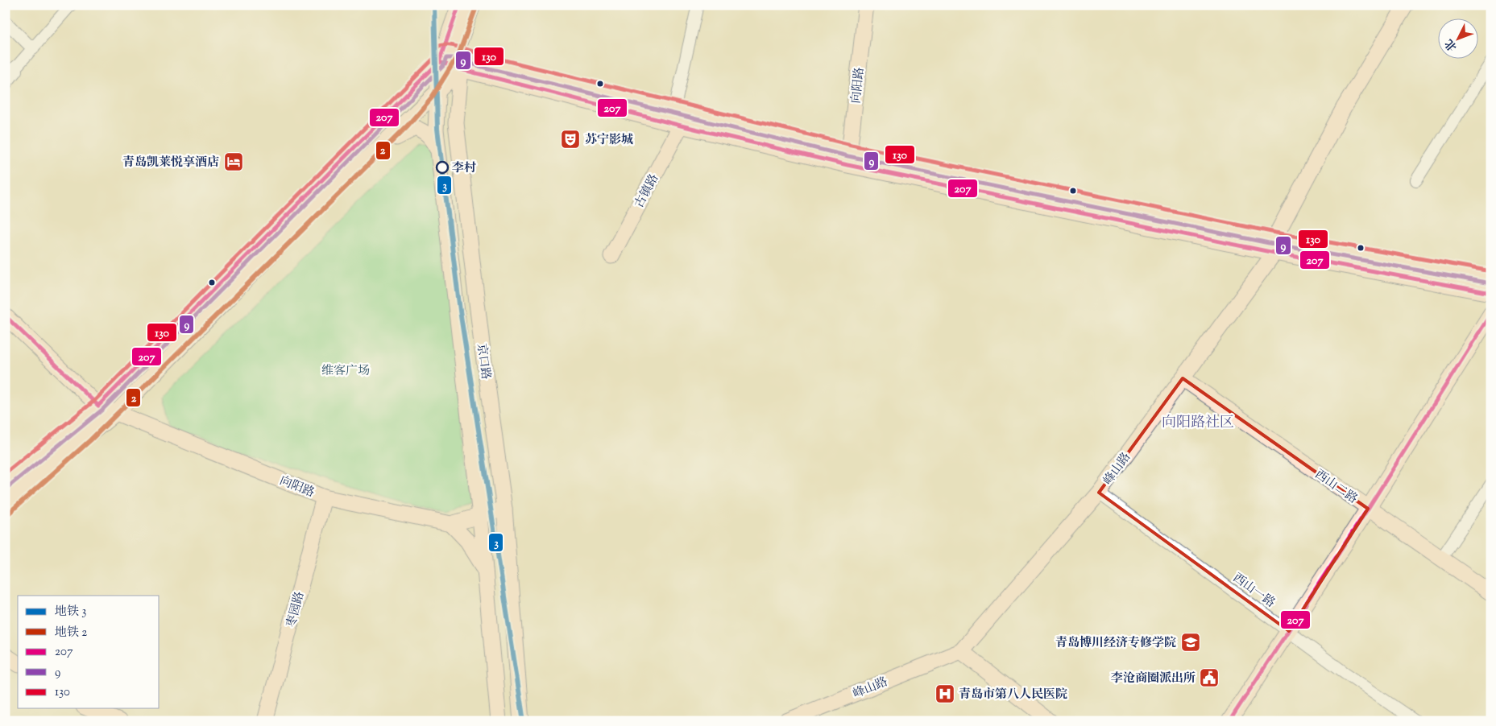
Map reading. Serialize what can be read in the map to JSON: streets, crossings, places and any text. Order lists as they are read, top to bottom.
{
  "streets": {
    "main road": [
      "向阳路",
      "古镇路",
      "京口路",
      "峰山路",
      "西山二路",
      "枣园路"
    ],
    "street": ["西山一路"]
  },
  "crossings": [
    ["向阳路", "京口路"],
    ["向阳路", "枣园路"],
    ["峰山路", "西山二路"],
    ["峰山路", "西山一路"]
  ],
  "districts": ["向阳路社区"],
  "parks": ["维客广场"],
  "places": {
    "theatre": ["苏宁影城"],
    "hotel": ["青岛凯莱悦享酒店"],
    "other": ["李村"],
    "school or university": ["青岛博川经济专修学院"],
    "public building": ["李沧商圈派出所"],
    "hospital": ["青岛市第八人民医院"]
  },
  "lines": [
    "metro line 3",
    "metro line 2",
    "transit line 207",
    "transit line 130",
    "transit line 9"
  ],
  "legend": [
    "地铁 3",
    "地铁 2",
    "207",
    "9",
    "130"
  ],
  "north": "bottom left"
}
